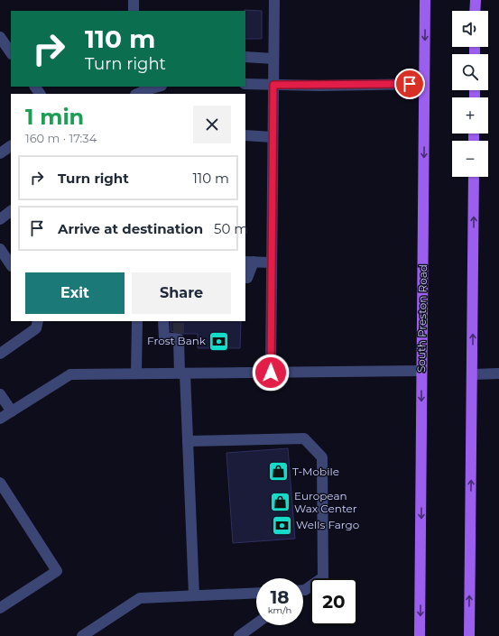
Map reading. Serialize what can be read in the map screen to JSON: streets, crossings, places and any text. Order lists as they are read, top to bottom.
{
  "streets": {
    "main road": ["South Preston Road"]
  },
  "places": {
    "bank": ["Frost Bank", "Wells Fargo"],
    "shop": ["T-Mobile", "European Wax Center"]
  },
  "page": {
    "map_buttons": ["+", "−"],
    "turn": ["110 m", "Turn right"],
    "heading": ["1 min", "160 m · 17:34"],
    "list": [
      {
        "name": "Turn right",
        "value": "110 m"
      },
      {
        "name": "Arrive at destination",
        "value": "50 m"
      }
    ],
    "buttons": ["Exit", "Share"],
    "speed": "18 km/h",
    "limit": "20"
  }
}
